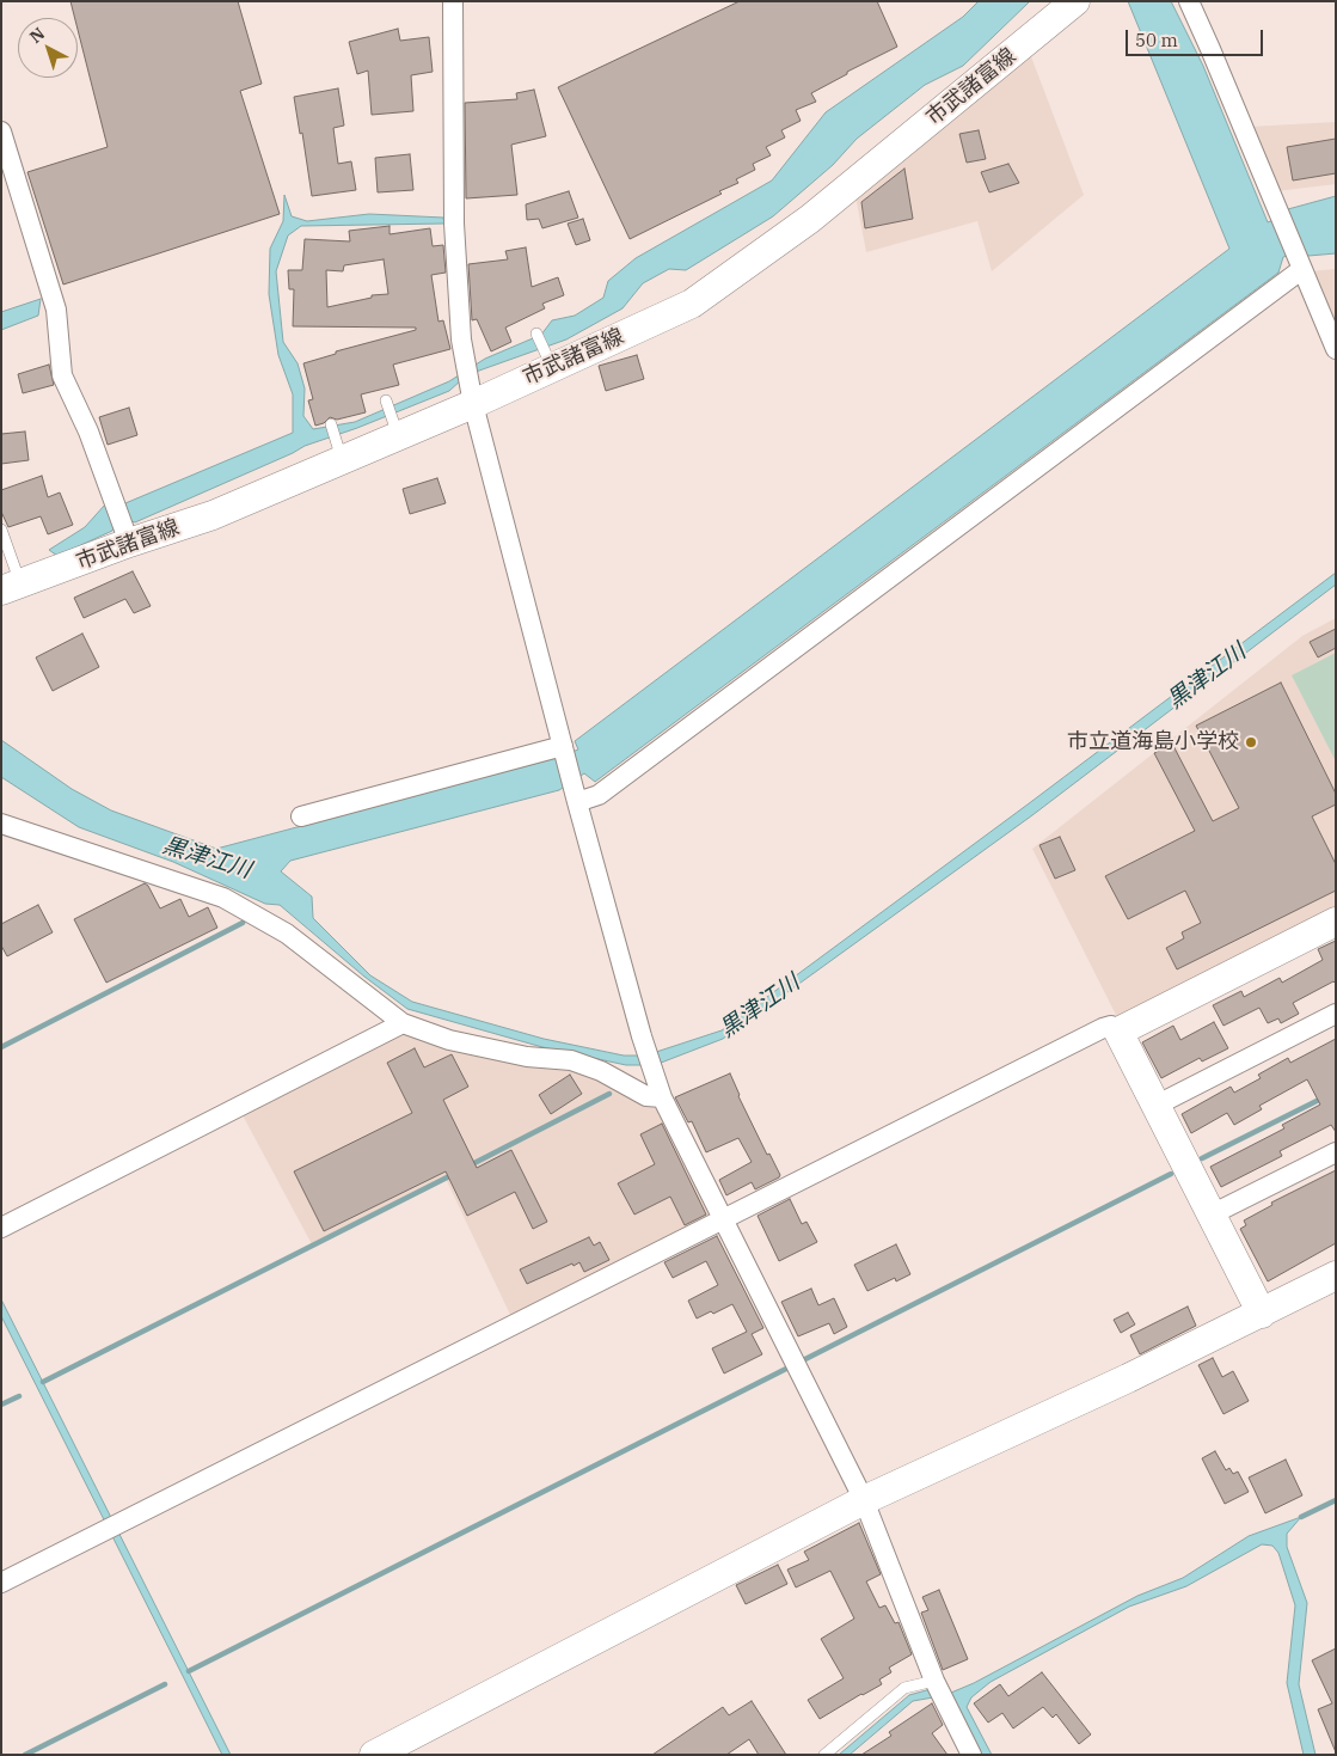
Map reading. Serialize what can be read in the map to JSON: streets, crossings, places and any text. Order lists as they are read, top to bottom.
{
  "streets": {
    "street": ["市武諸富線"]
  },
  "water": ["黒津江川"],
  "places": ["市立道海島小学校"],
  "scale_bar": "50 m",
  "north": "top left"
}
